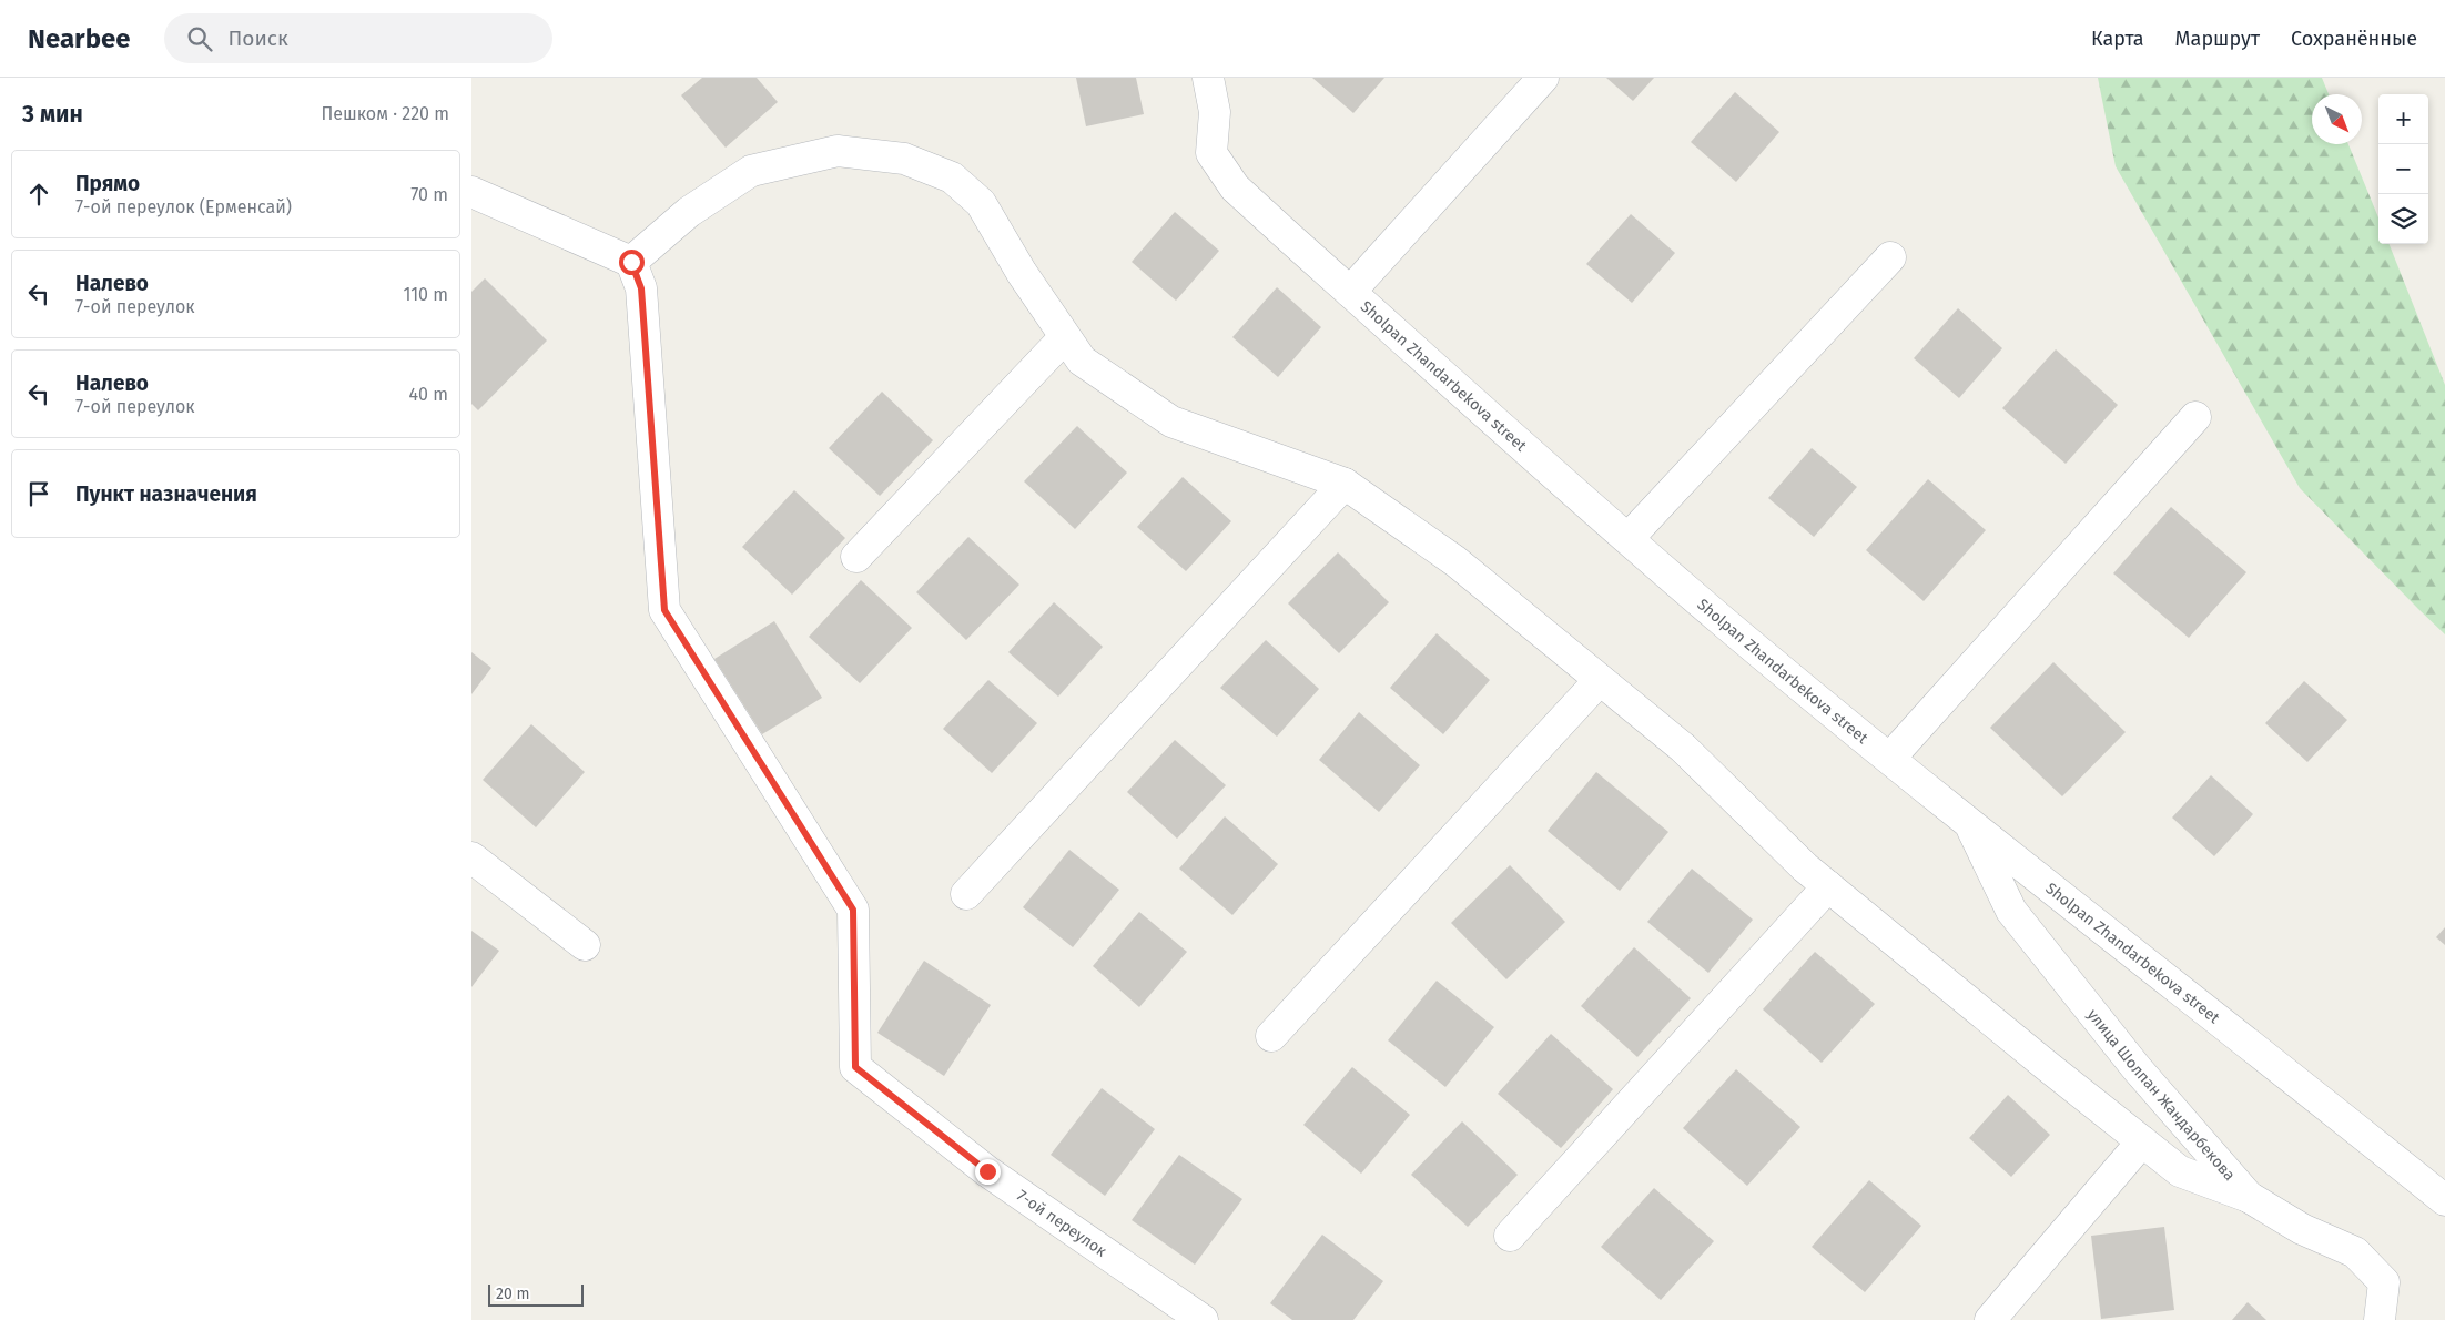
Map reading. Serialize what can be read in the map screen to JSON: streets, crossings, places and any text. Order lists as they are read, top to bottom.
{
  "streets": {
    "street": ["Sholpan Zhandarbekova street", "улица Шолпан Жандарбекова", "7-ой переулок"]
  },
  "crossings": [
    ["Sholpan Zhandarbekova street", "улица Шолпан Жандарбекова"]
  ],
  "scale_bar": "20 m",
  "north": "bottom right",
  "page": {
    "header": "Nearbee",
    "search": "Поиск",
    "nav": ["Карта", "Маршрут", "Сохранённые"],
    "heading": ["3 мин", "Пешком · 220 m"],
    "map_buttons": ["+", "−"],
    "list": [
      ["Прямо", "7-ой переулок (Ерменсай)", "70 m"],
      ["Налево", "7-ой переулок", "110 m"],
      ["Налево", "7-ой переулок", "40 m"],
      "Пункт назначения"
    ],
    "scale": "20 m"
  }
}
